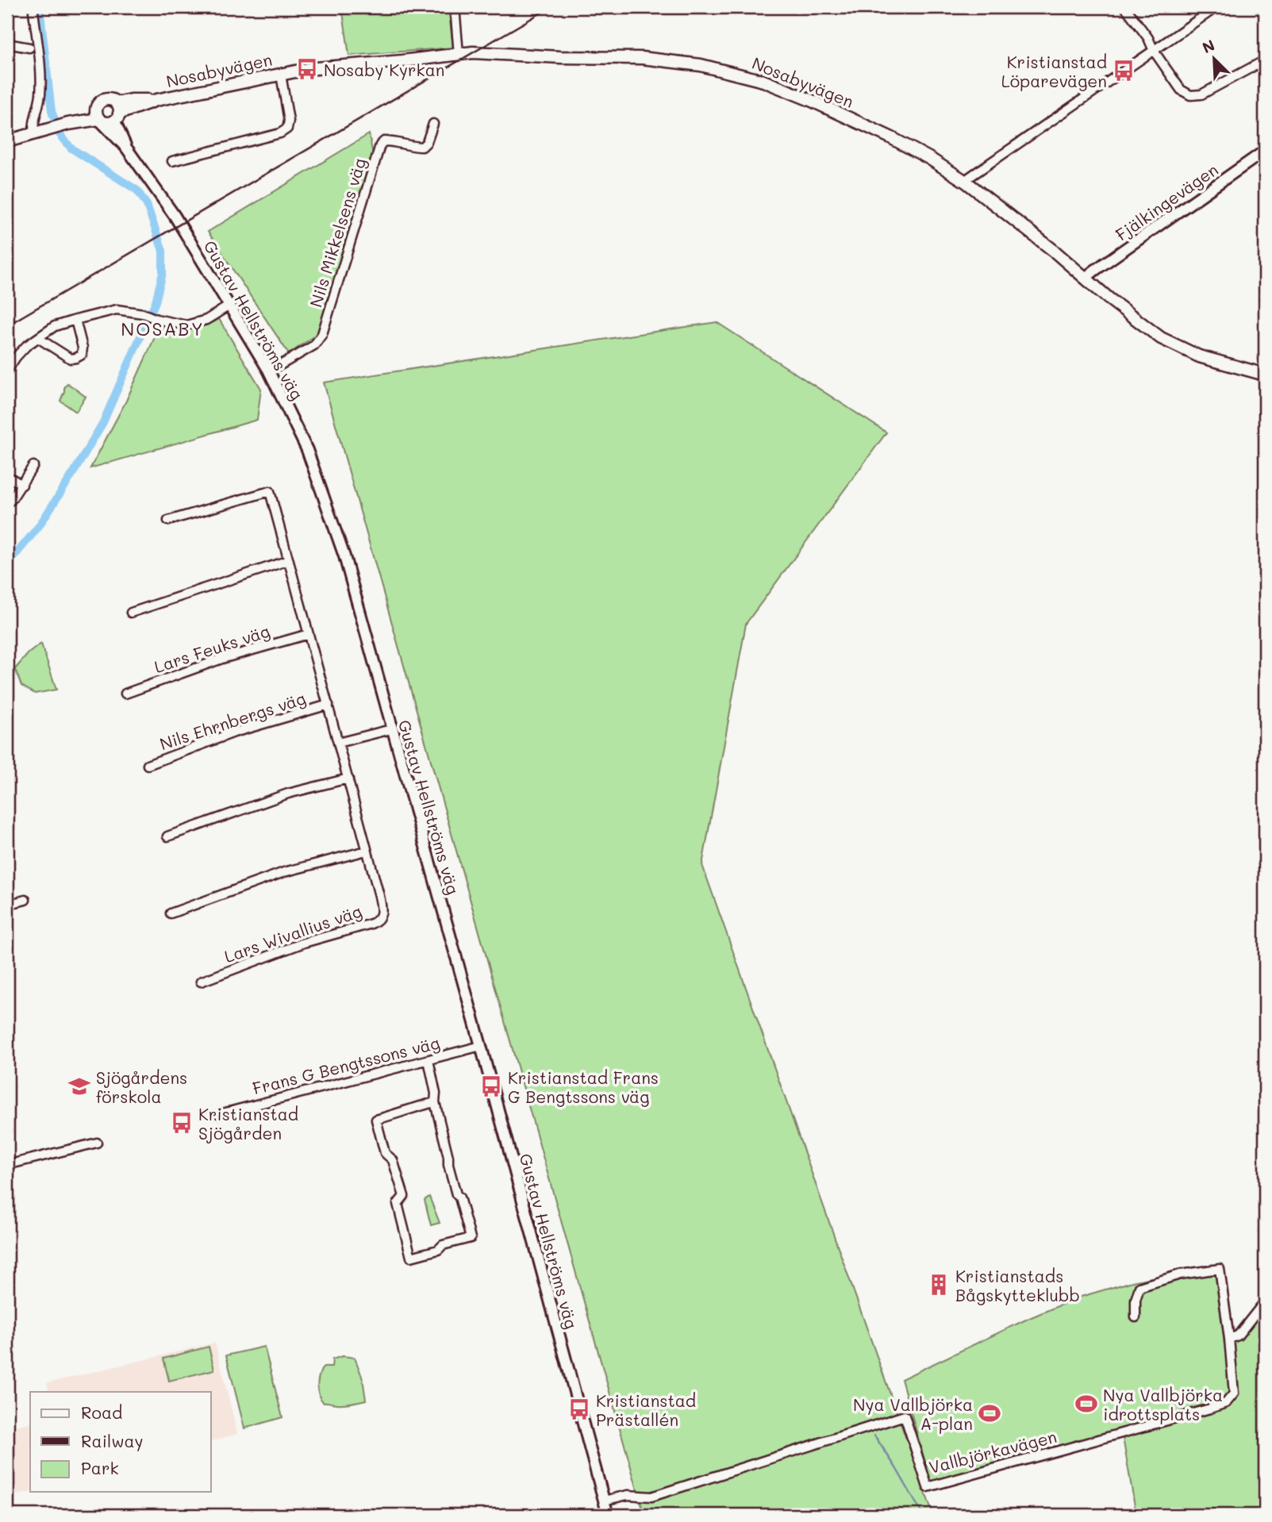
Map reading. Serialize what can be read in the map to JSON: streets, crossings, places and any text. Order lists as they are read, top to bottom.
{
  "streets": {
    "main road": ["Nosabyvägen"],
    "street": [
      "Fjälkingevägen",
      "Nils Mikkelsens väg",
      "Gustav Hellströms väg",
      "Lars Feuks väg",
      "Nils Ehrnbergs väg",
      "Lars Wivallius väg",
      "Frans G Bengtssons väg",
      "Vallbjörkavägen"
    ]
  },
  "crossings": [
    ["Nosabyvägen", "Fjälkingevägen"],
    ["Nosabyvägen", "Gustav Hellströms väg"],
    ["Nils Mikkelsens väg", "Gustav Hellströms väg"],
    ["Gustav Hellströms väg", "Frans G Bengtssons väg"],
    ["Gustav Hellströms väg", "Vallbjörkavägen"],
    ["Lars Feuks väg", "Lars Wivallius väg"],
    ["Nils Ehrnbergs väg", "Lars Wivallius väg"]
  ],
  "districts": ["NOSABY"],
  "places": {
    "bus stop": [
      "Nosaby Kyrkan",
      "Kristianstad Löparevägen",
      "Kristianstad Frans G Bengtssons väg",
      "Kristianstad Sjögården",
      "Kristianstad Prästallén"
    ],
    "school or university": ["Sjögårdens förskola"],
    "building": ["Kristianstads Bågskytteklubb"],
    "sports": ["Nya Vallbjörka idrottsplats", "Nya Vallbjörka A-plan"]
  },
  "legend": ["Road", "Railway", "Park"],
  "north": "top left"
}
